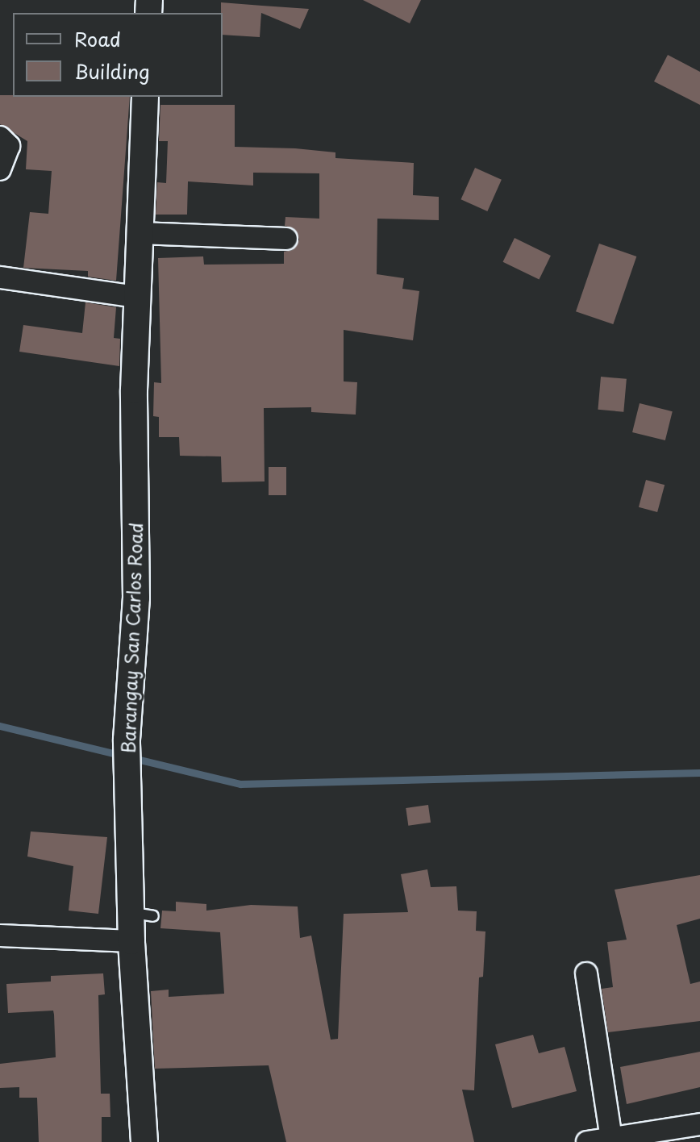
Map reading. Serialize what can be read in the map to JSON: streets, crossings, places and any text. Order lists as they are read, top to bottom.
{
  "streets": {
    "street": ["Barangay San Carlos Road"]
  },
  "legend": ["Road", "Building"]
}
